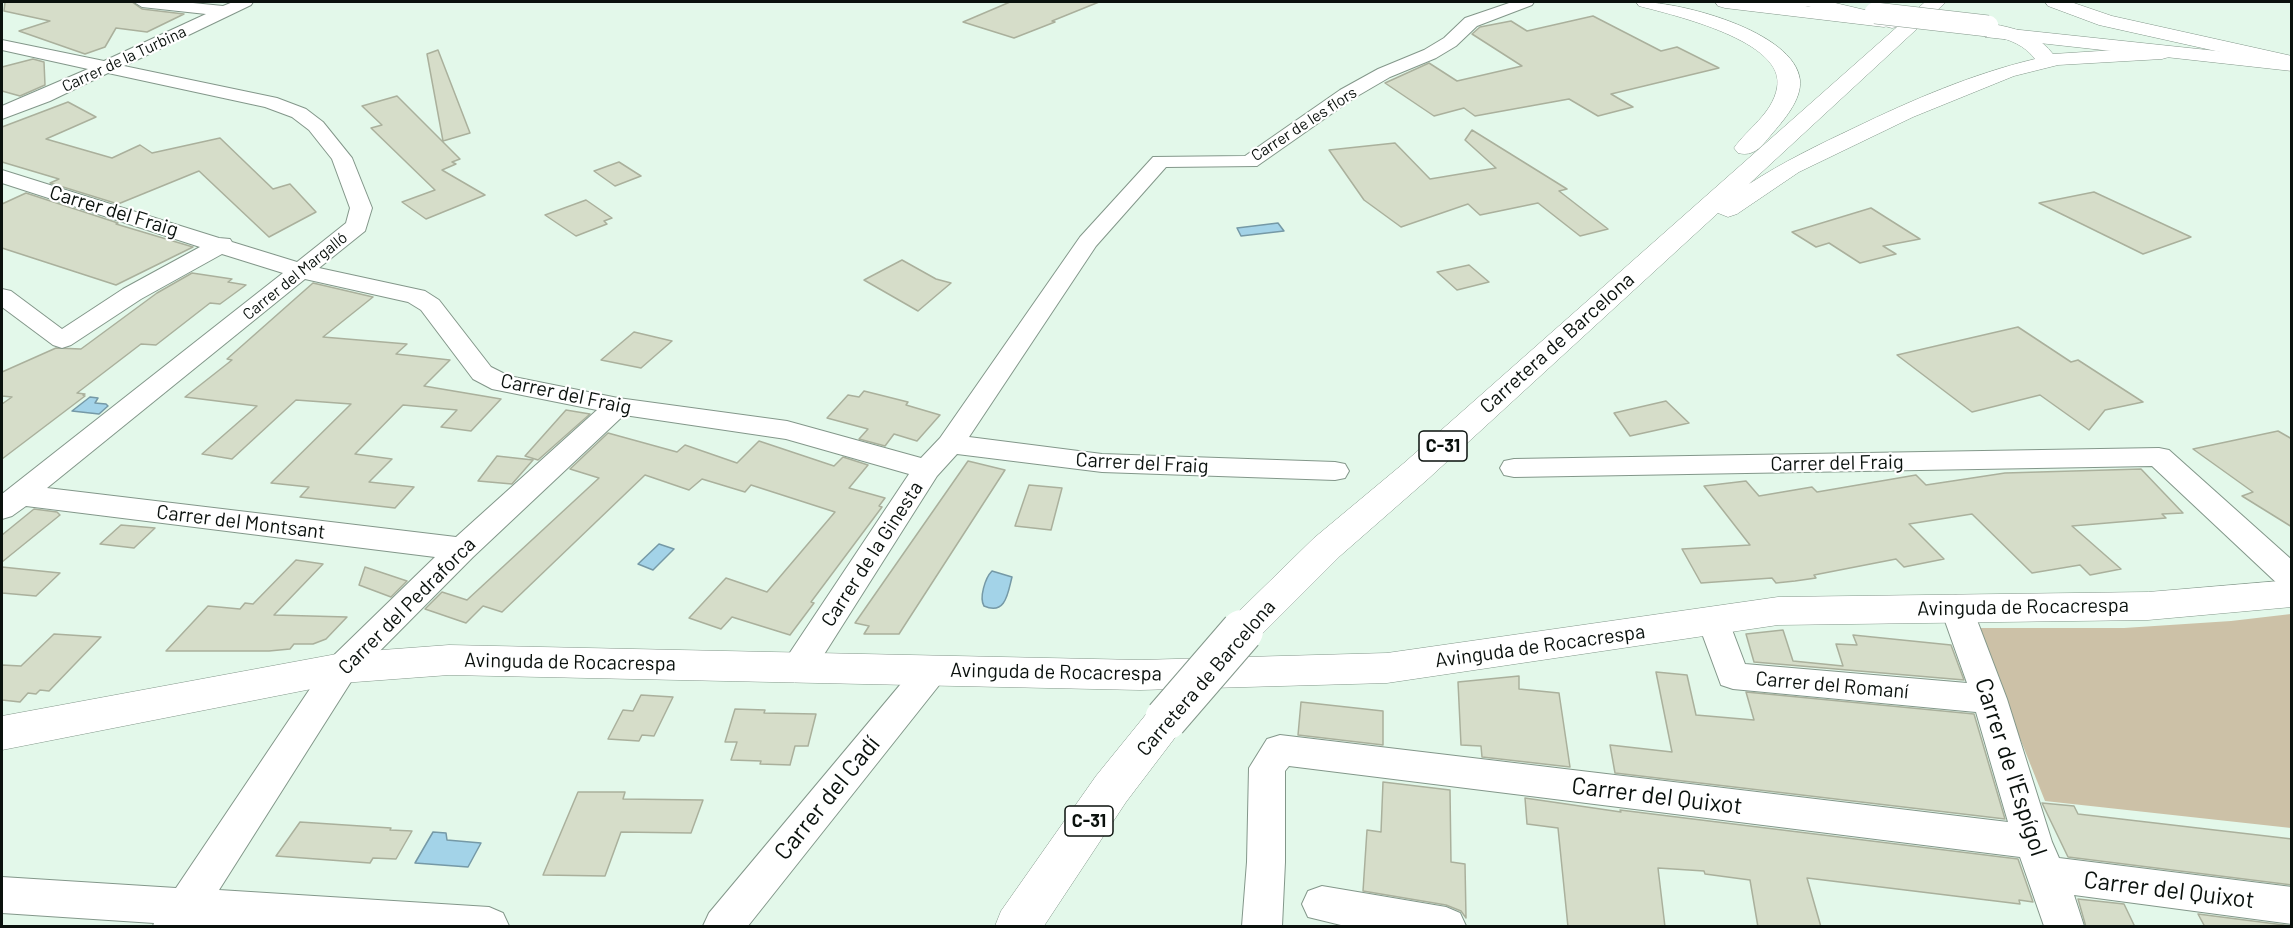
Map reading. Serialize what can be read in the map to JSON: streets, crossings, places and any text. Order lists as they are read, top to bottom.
{
  "streets": {
    "main road": ["Carretera de Barcelona", "C-31", "Avinguda de Rocacrespa"],
    "street": [
      "Carrer de la Turbina",
      "Carrer de les flors",
      "Carrer del Fraig",
      "Carrer del Margalló",
      "Carrer del Montsant",
      "Carrer de la Ginesta",
      "Carrer del Pedraforca",
      "Carrer del Romaní",
      "Carrer de l'Espígol",
      "Carrer del Quixot",
      "Carrer del Cadí"
    ]
  },
  "crossings": [
    ["Carrer de la Turbina", "Carrer del Margalló"],
    ["Carrer de les flors", "Carrer del Fraig"],
    ["Carrer de les flors", "Carrer de la Ginesta"],
    ["Carrer del Fraig", "Carrer del Margalló"],
    ["Carrer del Fraig", "Carrer de la Ginesta"],
    ["Carrer del Fraig", "Carrer del Pedraforca"],
    ["Carrer del Margalló", "Carrer del Montsant"],
    ["Carrer del Montsant", "Carrer del Pedraforca"],
    ["Carrer de la Ginesta", "Avinguda de Rocacrespa"],
    ["Carrer del Pedraforca", "Avinguda de Rocacrespa"],
    ["Avinguda de Rocacrespa", "Carrer del Romaní"],
    ["Avinguda de Rocacrespa", "Carrer de l'Espígol"],
    ["Avinguda de Rocacrespa", "Carrer del Cadí"],
    ["Carrer del Romaní", "Carrer de l'Espígol"],
    ["Carrer de l'Espígol", "Carrer del Quixot"]
  ]
}
